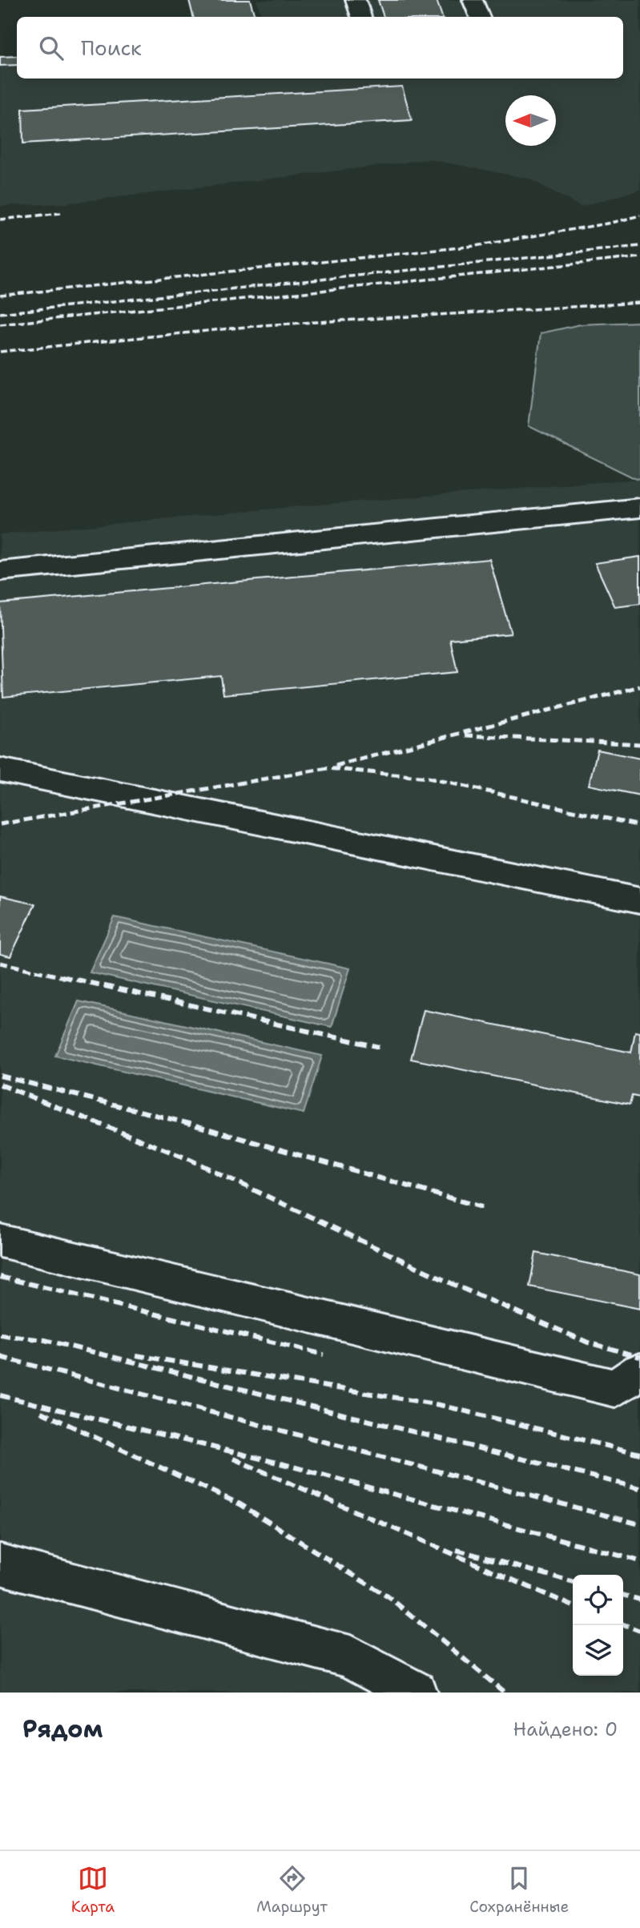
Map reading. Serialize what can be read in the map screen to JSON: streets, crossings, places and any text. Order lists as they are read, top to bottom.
{
  "north": "left",
  "page": {
    "search": "Поиск",
    "heading": ["Рядом", "Найдено: 0"],
    "nav": ["Карта", "Маршрут", "Сохранённые"]
  }
}
